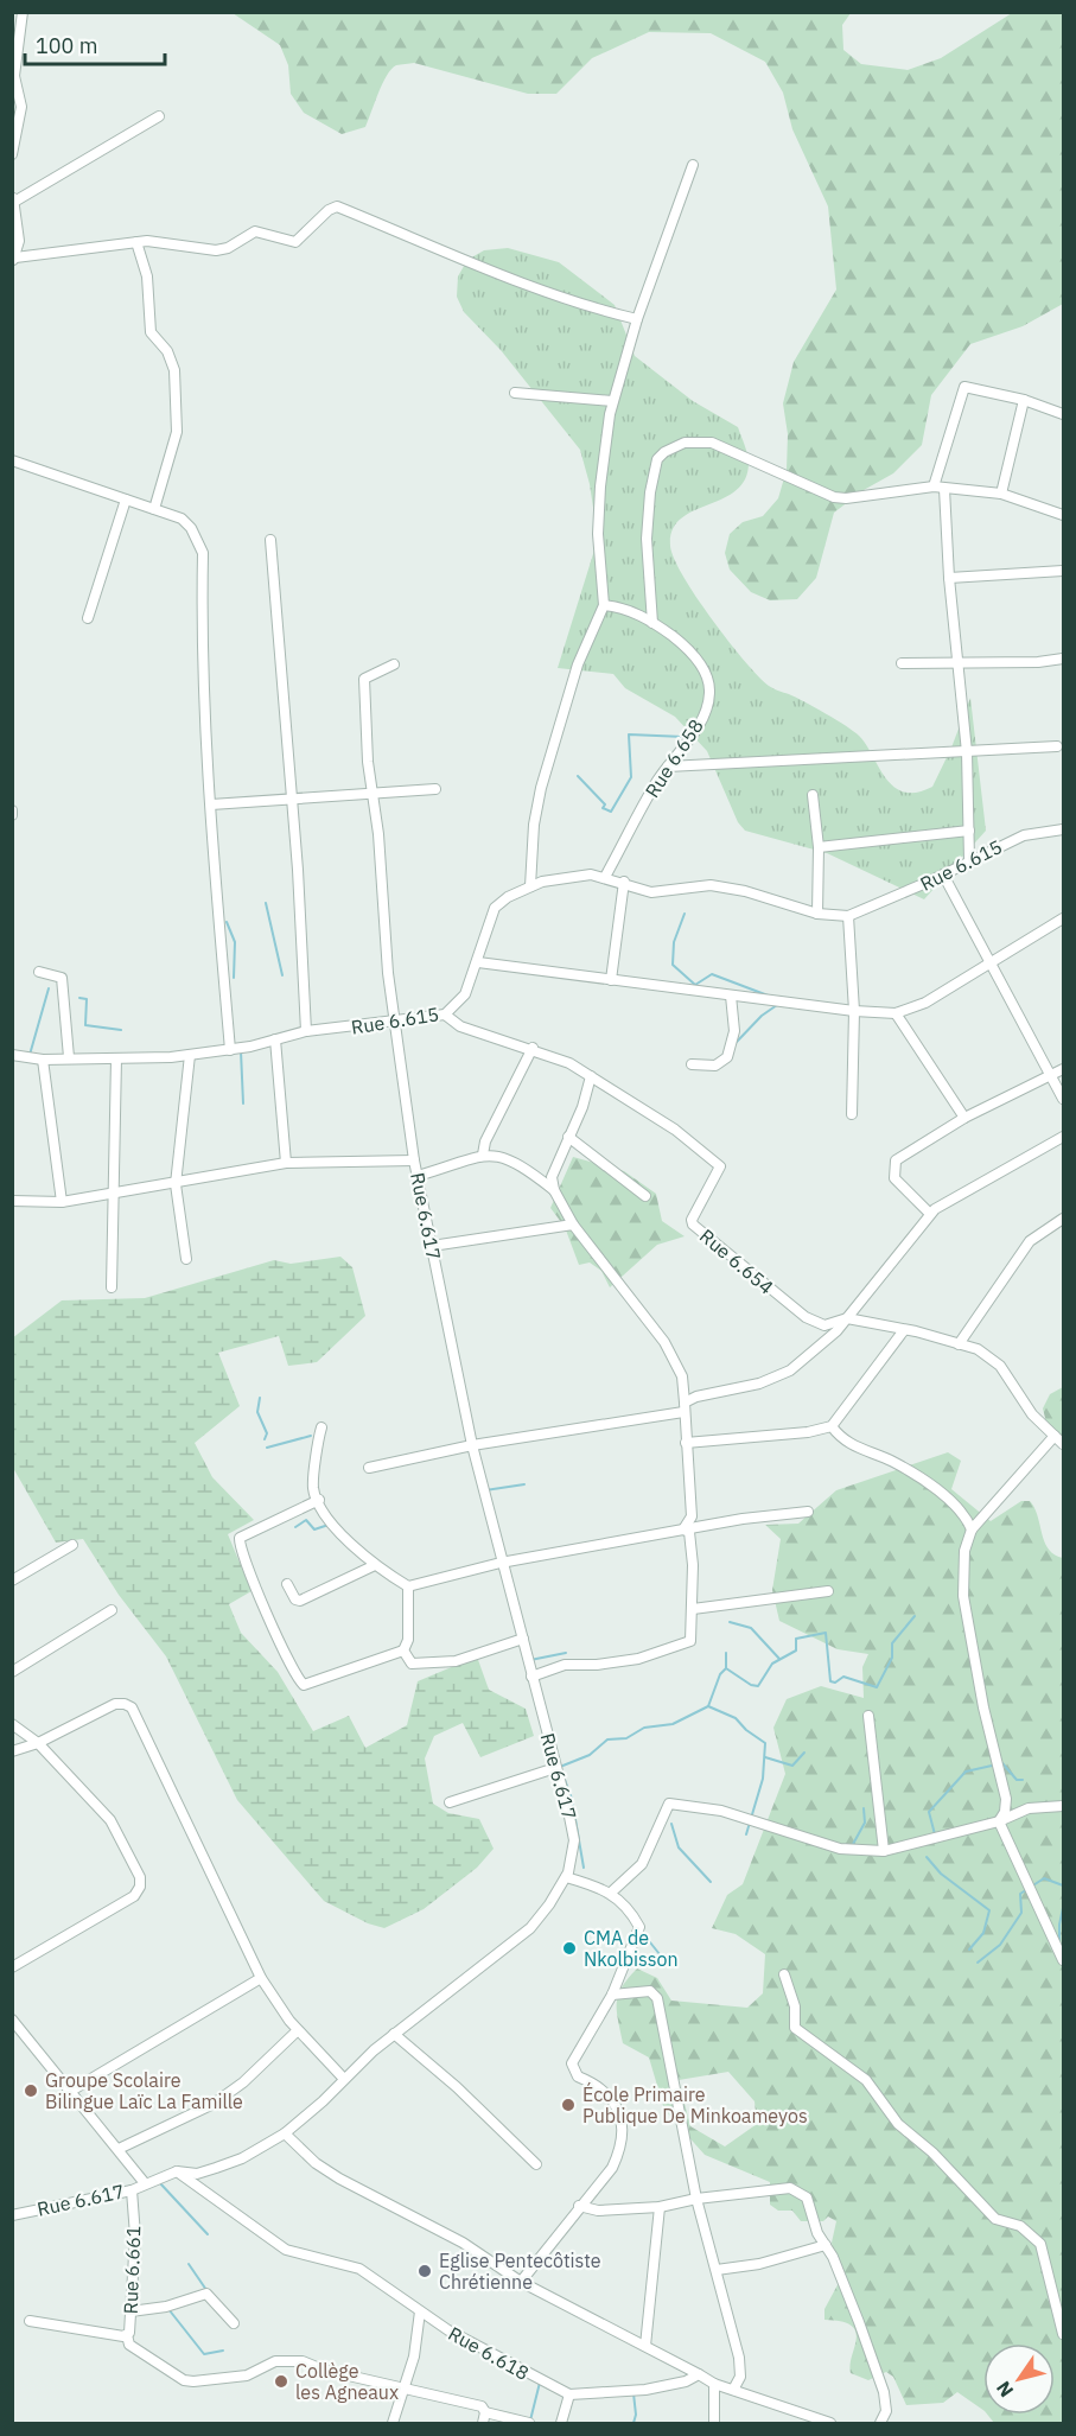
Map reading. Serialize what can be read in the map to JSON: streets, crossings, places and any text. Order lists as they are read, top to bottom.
{
  "streets": {
    "street": [
      "Rue 6.658",
      "Rue 6.615",
      "Rue 6.617",
      "Rue 6.654",
      "Rue 6.661",
      "Rue 6.618"
    ]
  },
  "crossings": [
    ["Rue 6.658", "Rue 6.615"],
    ["Rue 6.615", "Rue 6.617"],
    ["Rue 6.615", "Rue 6.654"],
    ["Rue 6.617", "Rue 6.661"],
    ["Rue 6.617", "Rue 6.618"]
  ],
  "places": [
    "CMA de Nkolbisson",
    "Groupe Scolaire Bilingue Laïc La Famille",
    "École Primaire Publique De Minkoameyos",
    "Eglise Pentecôtiste Chrétienne",
    "Collège les Agneaux"
  ],
  "scale_bar": "100 m",
  "north": "bottom left"
}
